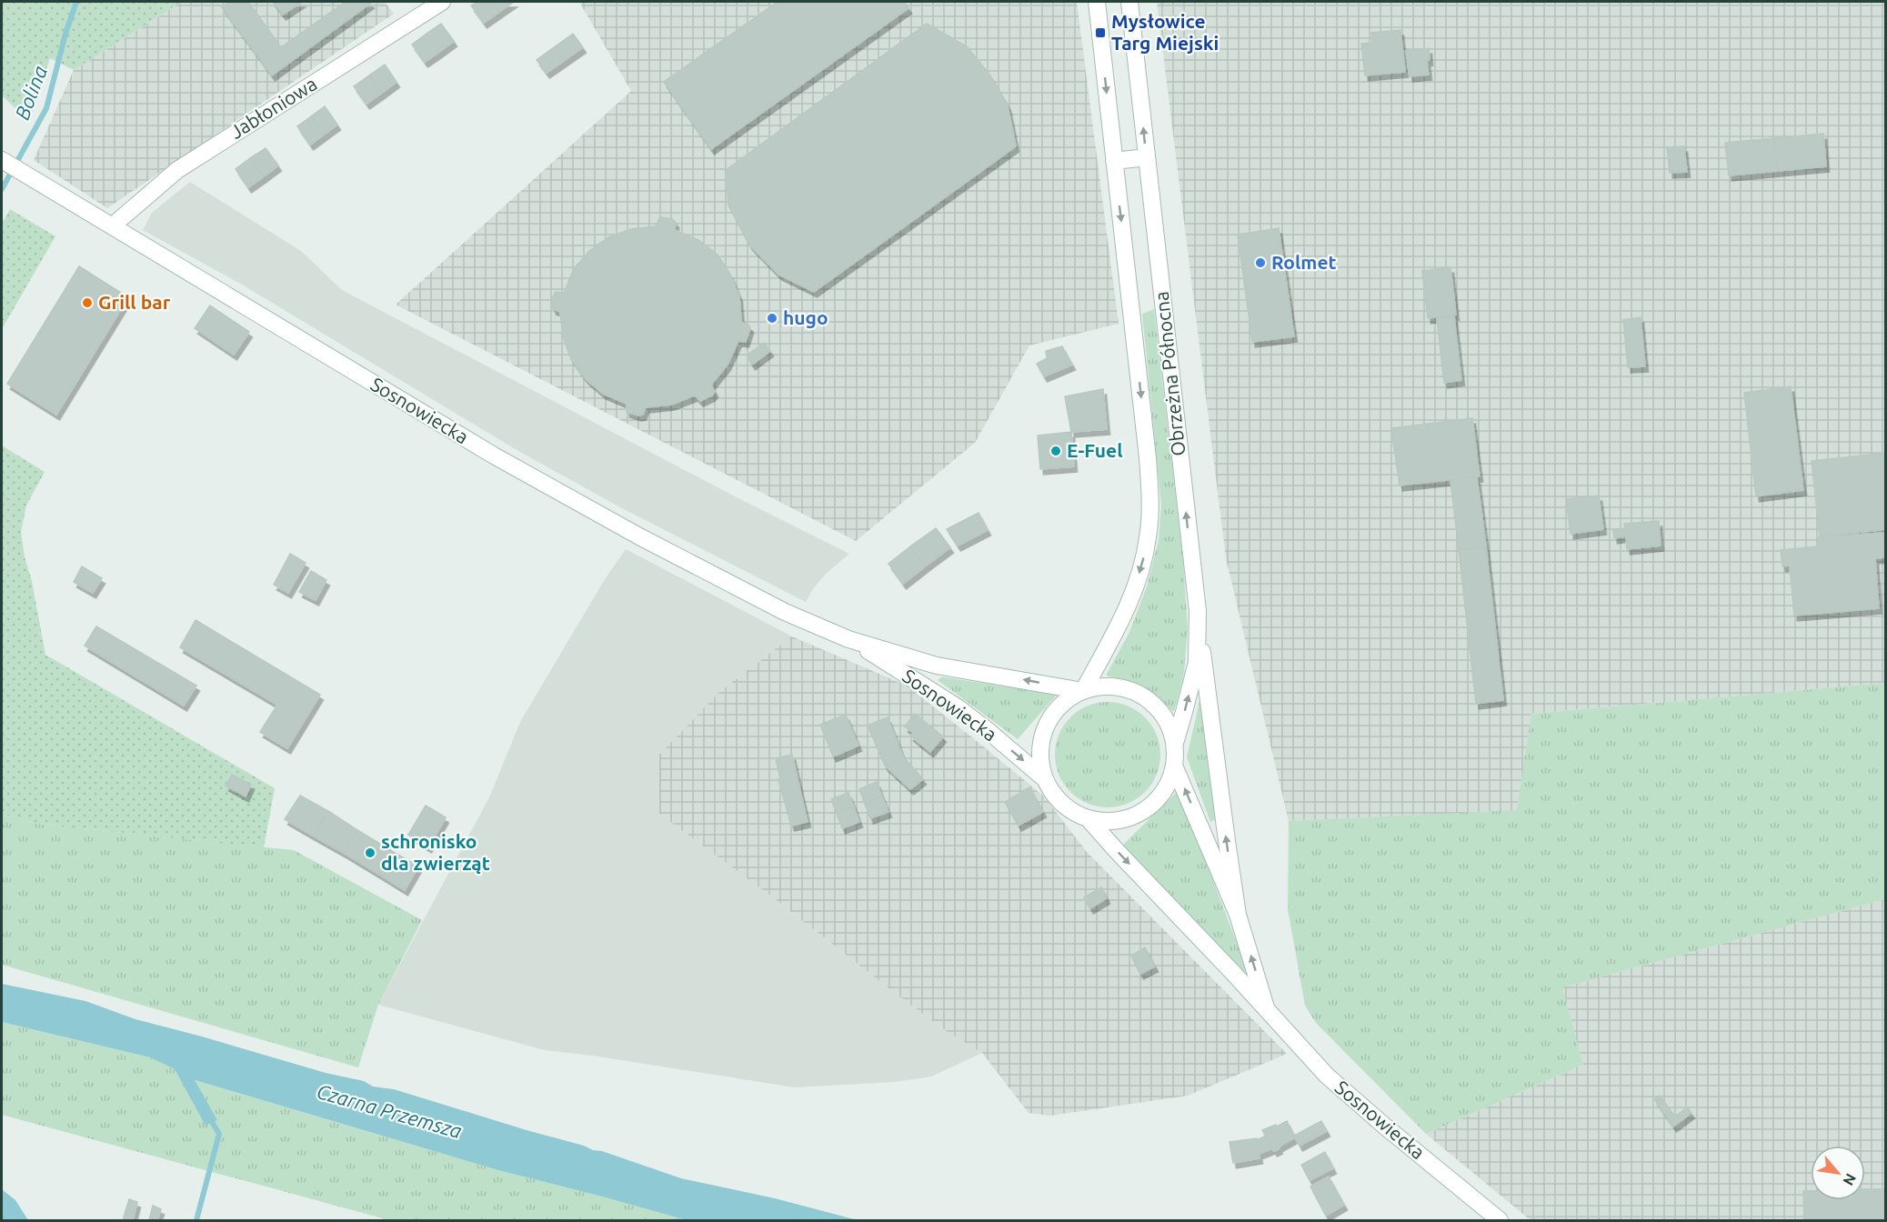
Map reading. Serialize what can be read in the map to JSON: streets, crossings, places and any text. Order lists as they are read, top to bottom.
{
  "streets": {
    "street": ["Jabłoniowa", "Obrzeżna Północna", "Sosnowiecka"]
  },
  "crossings": [
    ["Jabłoniowa", "Sosnowiecka"],
    ["Obrzeżna Północna", "Sosnowiecka"]
  ],
  "water": ["Bolina", "Czarna Przemsza"],
  "places": {
    "transit": ["Mysłowice Targ Miejski"],
    "other": [
      "Rolmet",
      "Grill bar",
      "hugo",
      "E-Fuel",
      "schronisko dla zwierząt"
    ]
  },
  "north": "bottom right"
}
